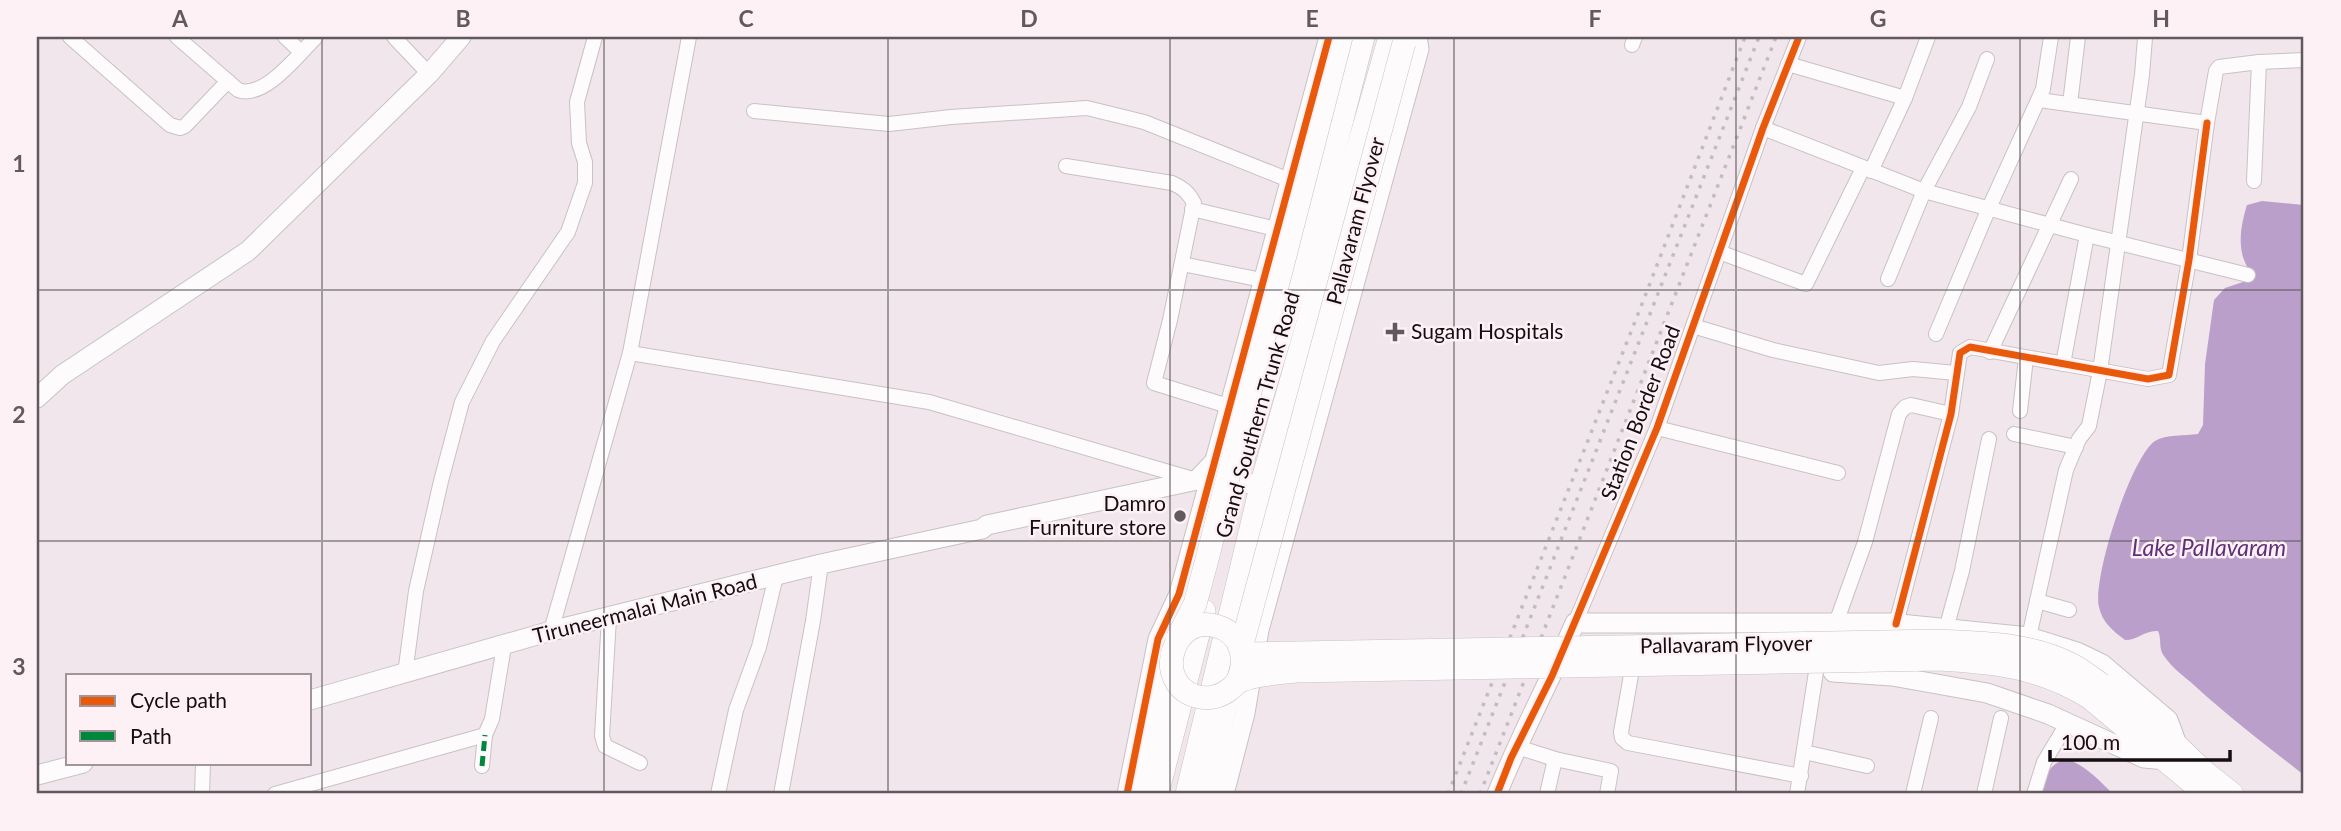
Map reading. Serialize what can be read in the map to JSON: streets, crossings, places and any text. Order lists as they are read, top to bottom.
{
  "streets": {
    "main road": ["Pallavaram Flyover", "Grand Southern Trunk Road"],
    "street": ["Station Border Road", "Tiruneermalai Main Road"]
  },
  "crossings": [
    ["Pallavaram Flyover", "Grand Southern Trunk Road"],
    ["Grand Southern Trunk Road", "Tiruneermalai Main Road"]
  ],
  "water": ["Lake Pallavaram"],
  "places": {
    "health": ["Sugam Hospitals"],
    "other": ["Damro Furniture store"]
  },
  "legend": ["Cycle path", "Path"],
  "scale_bar": "100 m",
  "grid": {
    "columns": [
      "A",
      "B",
      "C",
      "D",
      "E",
      "F",
      "G",
      "H"
    ],
    "rows": ["1", "2", "3"]
  }
}
